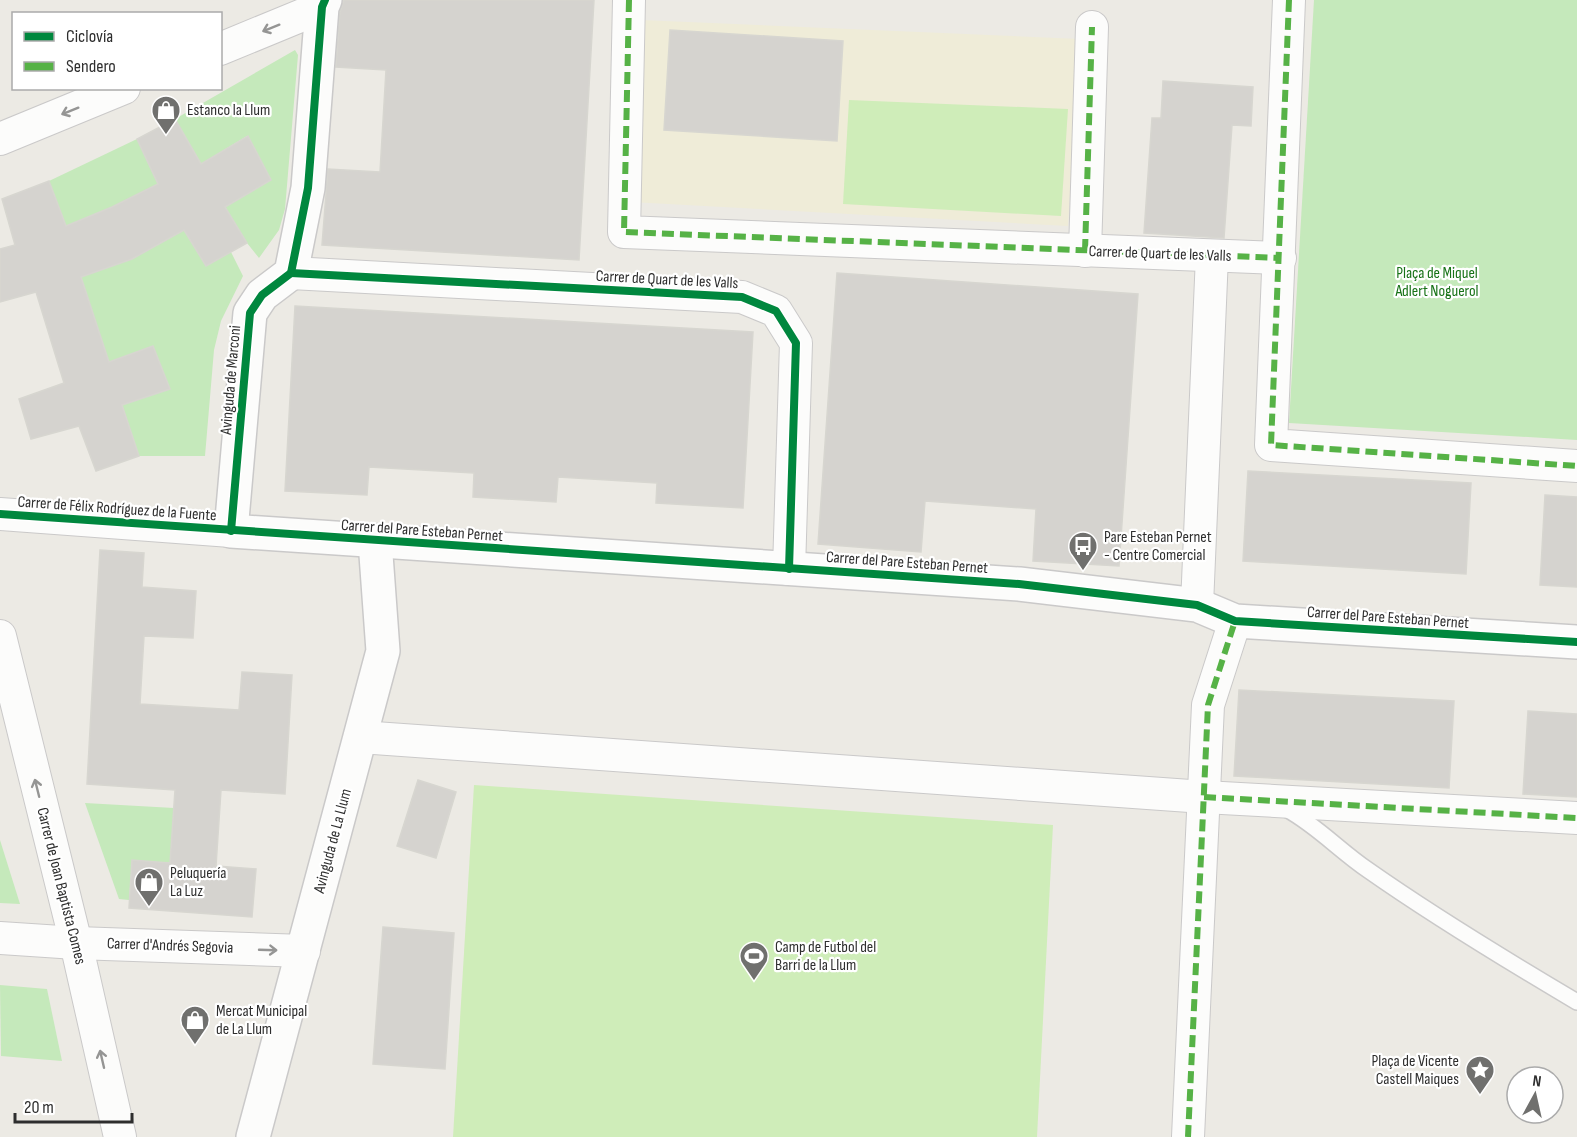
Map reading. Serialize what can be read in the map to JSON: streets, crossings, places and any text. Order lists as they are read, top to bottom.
{
  "streets": {
    "street": [
      "Carrer de Quart de les Valls",
      "Avinguda de Marconi",
      "Carrer de Félix Rodríguez de la Fuente",
      "Carrer del Pare Esteban Pernet",
      "Avinguda de La Llum",
      "Carrer de Joan Baptista Comes",
      "Carrer d'Andrés Segovia"
    ]
  },
  "crossings": [
    ["Carrer de Quart de les Valls", "Avinguda de Marconi"],
    ["Carrer de Quart de les Valls", "Carrer del Pare Esteban Pernet"],
    ["Avinguda de Marconi", "Carrer de Félix Rodríguez de la Fuente"],
    ["Avinguda de Marconi", "Carrer del Pare Esteban Pernet"],
    ["Carrer de Félix Rodríguez de la Fuente", "Carrer del Pare Esteban Pernet"],
    ["Carrer del Pare Esteban Pernet", "Avinguda de La Llum"],
    ["Avinguda de La Llum", "Carrer d'Andrés Segovia"],
    ["Carrer de Joan Baptista Comes", "Carrer d'Andrés Segovia"]
  ],
  "one_way": ["Carrer de Joan Baptista Comes", "Carrer d'Andrés Segovia"],
  "parks": ["Plaça de Miquel Adlert Noguerol"],
  "places": {
    "shop": ["Estanco la Llum", "Peluquería La Luz", "Mercat Municipal de La Llum"],
    "bus stop": ["Pare Esteban Pernet - Centre Comercial"],
    "sports": ["Camp de Futbol del Barri de la Llum"],
    "place": ["Plaça de Vicente Castell Maiques"]
  },
  "legend": ["Ciclovía", "Sendero"],
  "scale_bar": "20 m",
  "north": "top"
}
